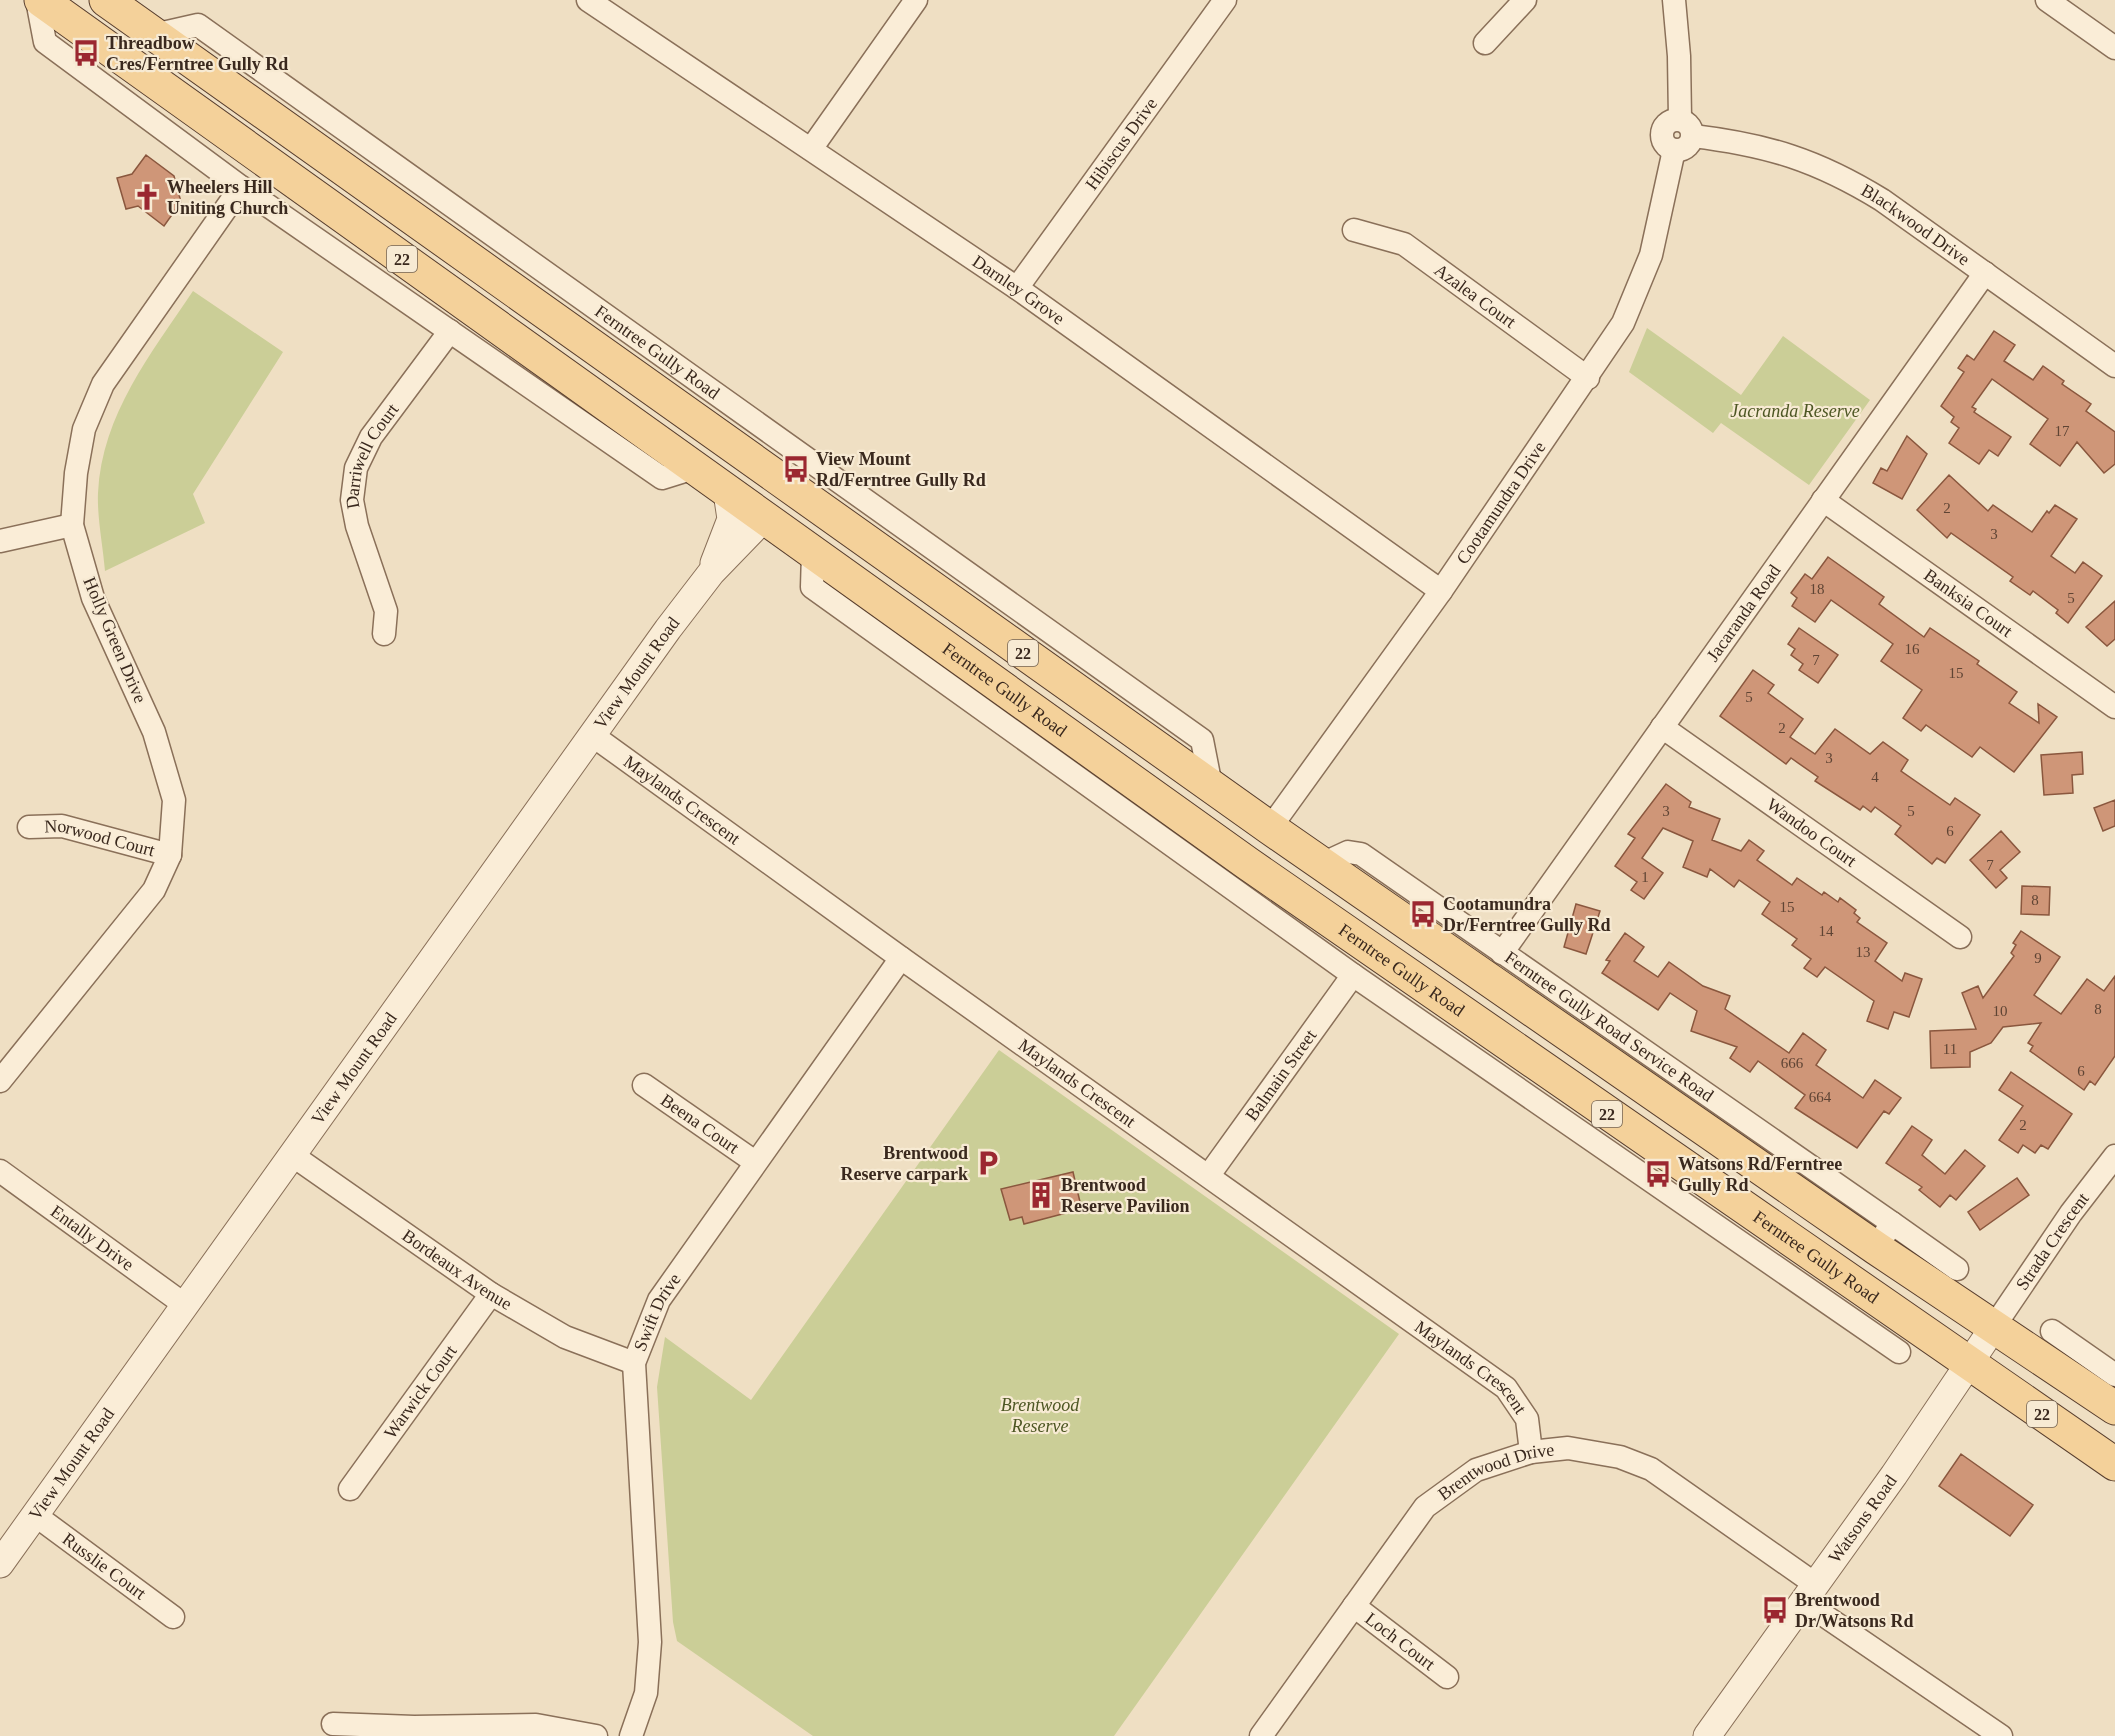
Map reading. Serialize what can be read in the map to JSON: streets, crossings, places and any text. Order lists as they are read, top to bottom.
{
  "streets": {
    "main road": ["22", "Ferntree Gully Road"],
    "street": [
      "Hibiscus Drive",
      "Blackwood Drive",
      "Darnley Grove",
      "Azalea Court",
      "Darriwell Court",
      "Cootamundra Drive",
      "Banksia Court",
      "Jacaranda Road",
      "Holly Green Drive",
      "View Mount Road",
      "Maylands Crescent",
      "Wandoo Court",
      "Norwood Court",
      "Ferntree Gully Road Service Road",
      "Balmain Street",
      "Beena Court",
      "Entally Drive",
      "Strada Crescent",
      "Bordeaux Avenue",
      "Swift Drive",
      "Warwick Court",
      "Brentwood Drive",
      "Watsons Road",
      "Russlie Court",
      "Loch Court"
    ]
  },
  "crossings": [
    ["Hibiscus Drive", "Darnley Grove"],
    ["Blackwood Drive", "Cootamundra Drive"],
    ["Blackwood Drive", "Jacaranda Road"],
    ["Darnley Grove", "Cootamundra Drive"],
    ["Azalea Court", "Cootamundra Drive"],
    ["Ferntree Gully Road", "Darriwell Court"],
    ["Ferntree Gully Road", "Cootamundra Drive"],
    ["Ferntree Gully Road", "Holly Green Drive"],
    ["Ferntree Gully Road", "View Mount Road"],
    ["Ferntree Gully Road", "Ferntree Gully Road Service Road"],
    ["Ferntree Gully Road", "Strada Crescent"],
    ["Ferntree Gully Road", "Watsons Road"],
    ["Banksia Court", "Jacaranda Road"],
    ["Jacaranda Road", "Wandoo Court"],
    ["Jacaranda Road", "Ferntree Gully Road Service Road"],
    ["Holly Green Drive", "Norwood Court"],
    ["View Mount Road", "Maylands Crescent"],
    ["View Mount Road", "Entally Drive"],
    ["View Mount Road", "Bordeaux Avenue"],
    ["View Mount Road", "Russlie Court"],
    ["Maylands Crescent", "Balmain Street"],
    ["Maylands Crescent", "Swift Drive"],
    ["Maylands Crescent", "Brentwood Drive"],
    ["Beena Court", "Swift Drive"],
    ["Strada Crescent", "Watsons Road"],
    ["Bordeaux Avenue", "Swift Drive"],
    ["Bordeaux Avenue", "Warwick Court"],
    ["Brentwood Drive", "Watsons Road"],
    ["Brentwood Drive", "Loch Court"]
  ],
  "parks": ["Jacranda Reserve", "Brentwood Reserve"],
  "places": {
    "bus stop": [
      "Threadbow Cres/Ferntree Gully Rd",
      "View Mount Rd/Ferntree Gully Rd",
      "Cootamundra Dr/Ferntree Gully Rd",
      "Watsons Rd/Ferntree Gully Rd",
      "Brentwood Dr/Watsons Rd"
    ],
    "church": ["Wheelers Hill Uniting Church"],
    "parking": ["Brentwood Reserve carpark"],
    "building": ["Brentwood Reserve Pavilion"]
  },
  "house_numbers": [
    "17",
    "2",
    "3",
    "18",
    "5",
    "16",
    "7",
    "15",
    "5",
    "2",
    "3",
    "4",
    "3",
    "5",
    "6",
    "7",
    "1",
    "8",
    "15",
    "14",
    "13",
    "9",
    "8",
    "10",
    "11",
    "666",
    "6",
    "664",
    "2"
  ]
}
